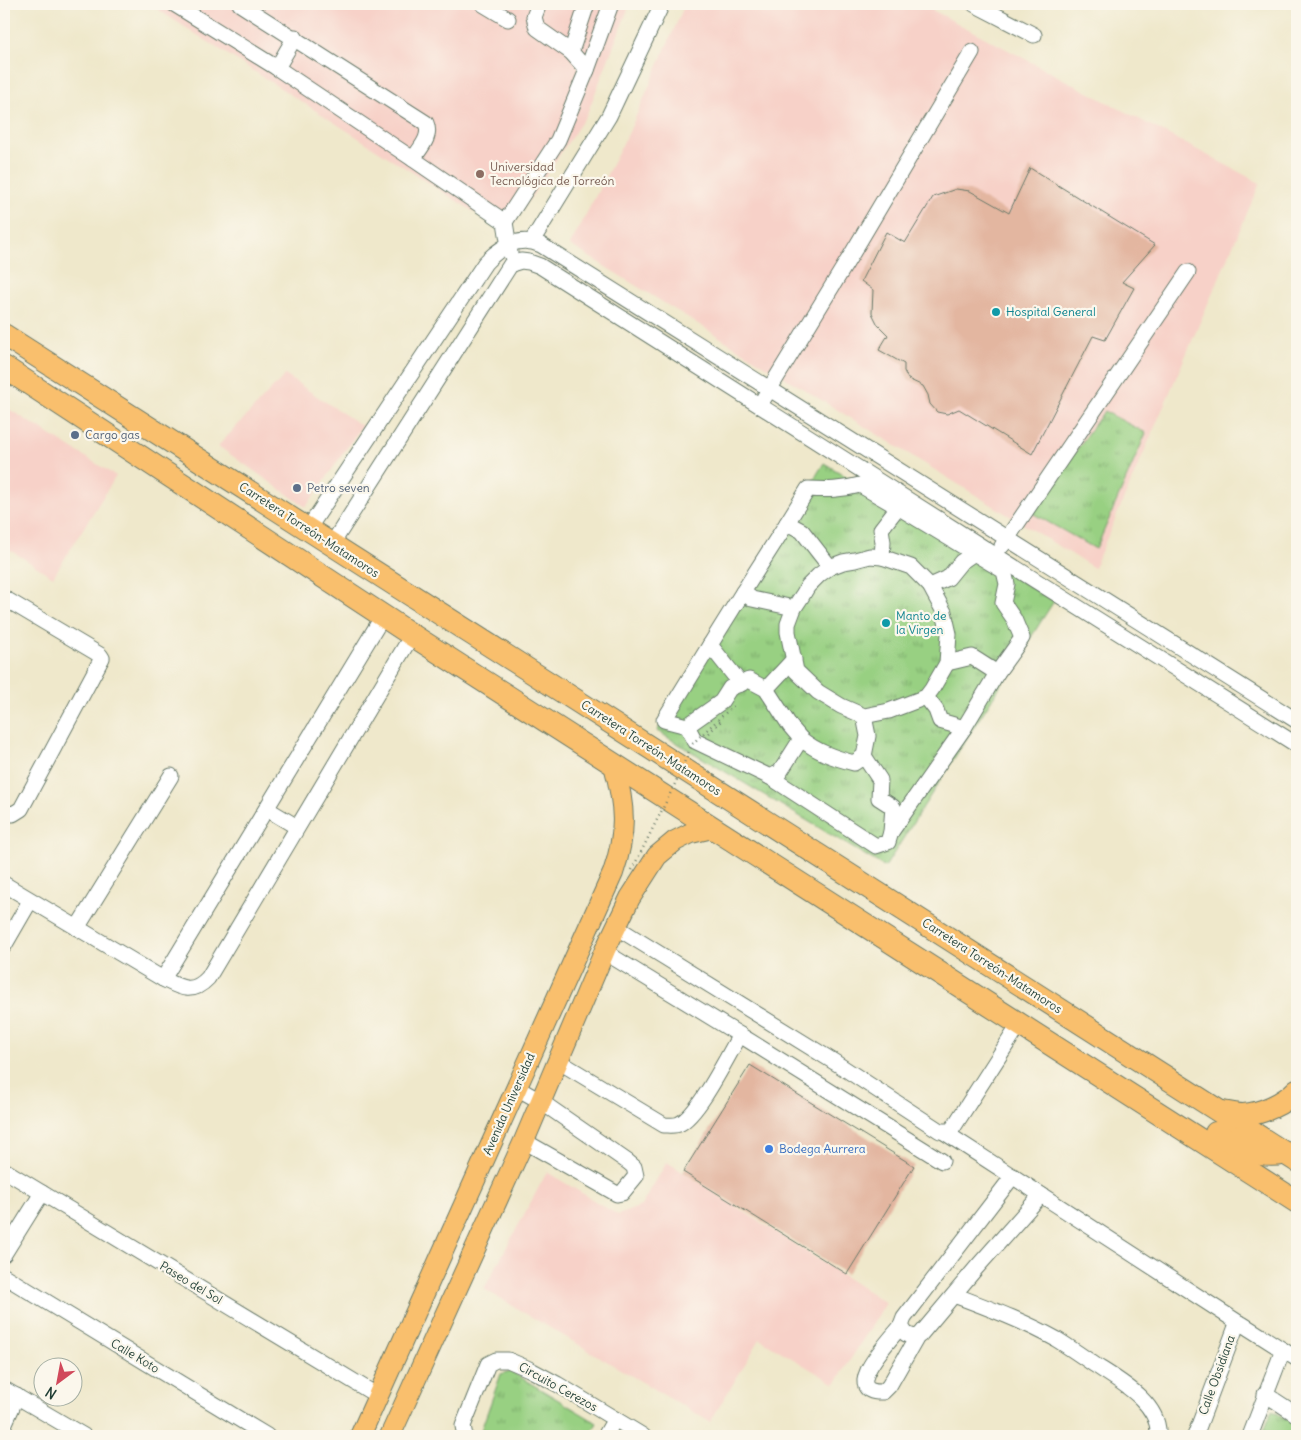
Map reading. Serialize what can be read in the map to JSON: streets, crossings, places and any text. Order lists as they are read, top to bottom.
{
  "streets": {
    "highway": ["Carretera Torreón-Matamoros"],
    "main road": ["Avenida Universidad"],
    "street": [
      "Paseo del Sol",
      "Calle Koto",
      "Calle Obsidiana",
      "Circuito Cerezos"
    ]
  },
  "crossings": [
    ["Avenida Universidad", "Paseo del Sol"]
  ],
  "places": [
    "Universidad Tecnológica de Torreón",
    "Hospital General",
    "Cargo gas",
    "Petro seven",
    "Manto de la Virgen",
    "Bodega Aurrera"
  ],
  "north": "bottom left"
}
